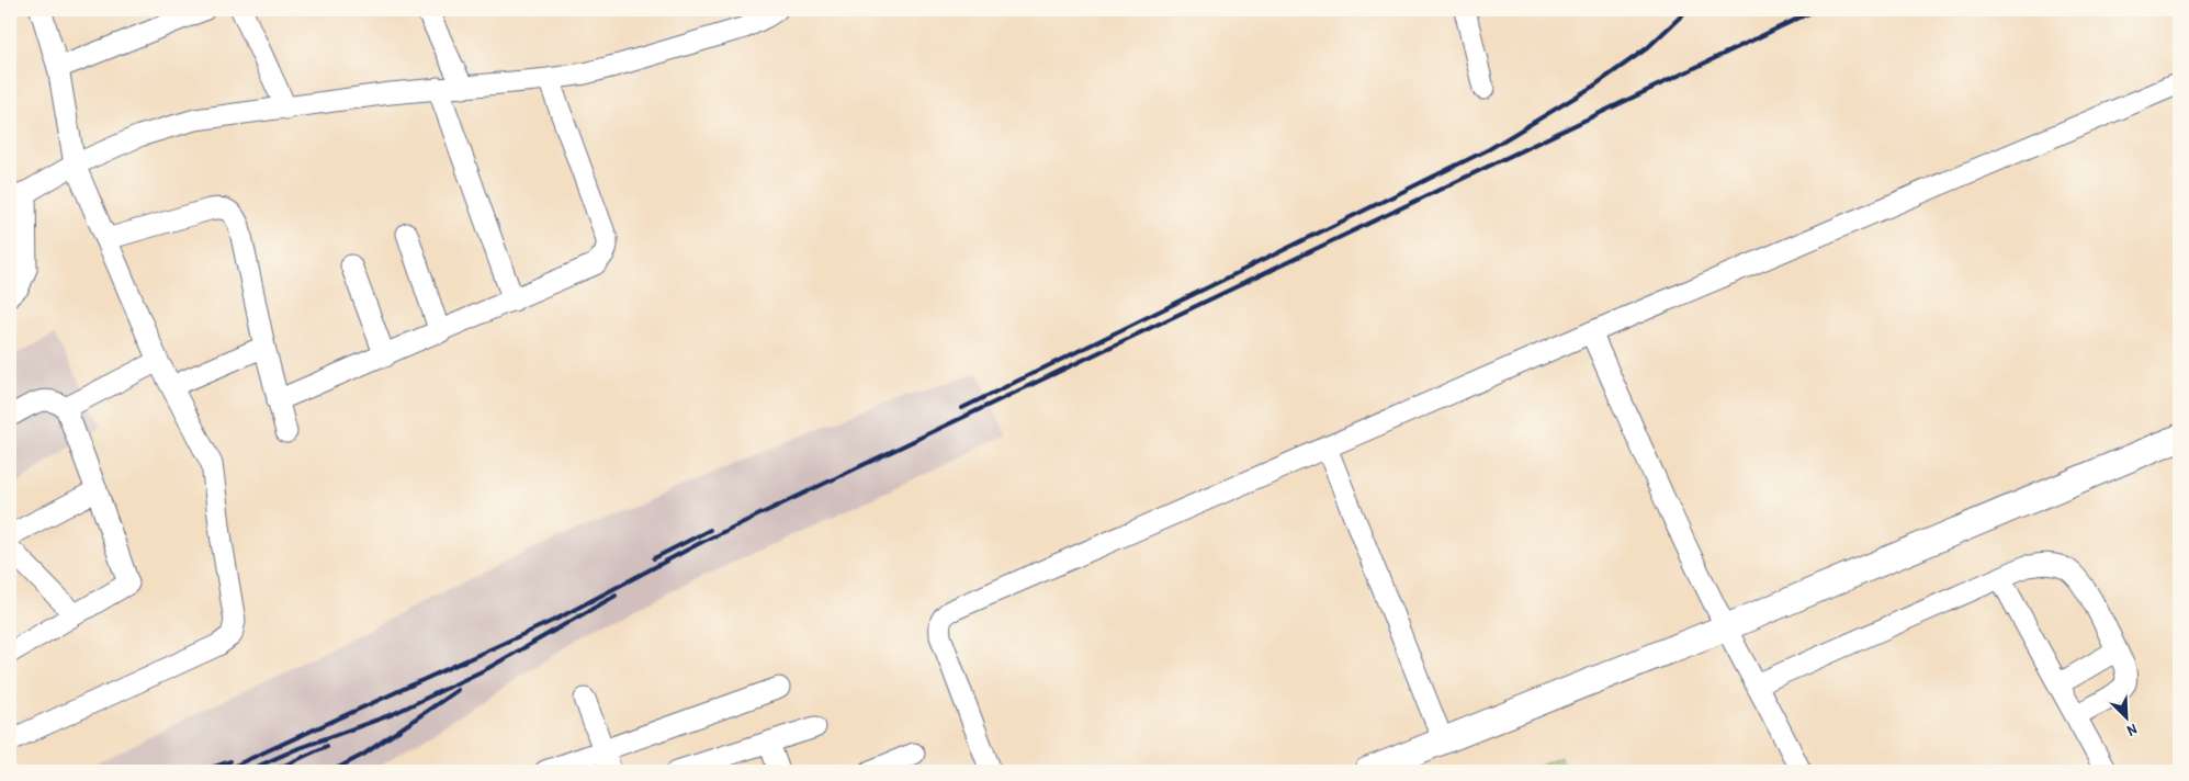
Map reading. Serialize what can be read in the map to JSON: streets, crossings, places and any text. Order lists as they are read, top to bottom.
{
  "north": "bottom right"
}
